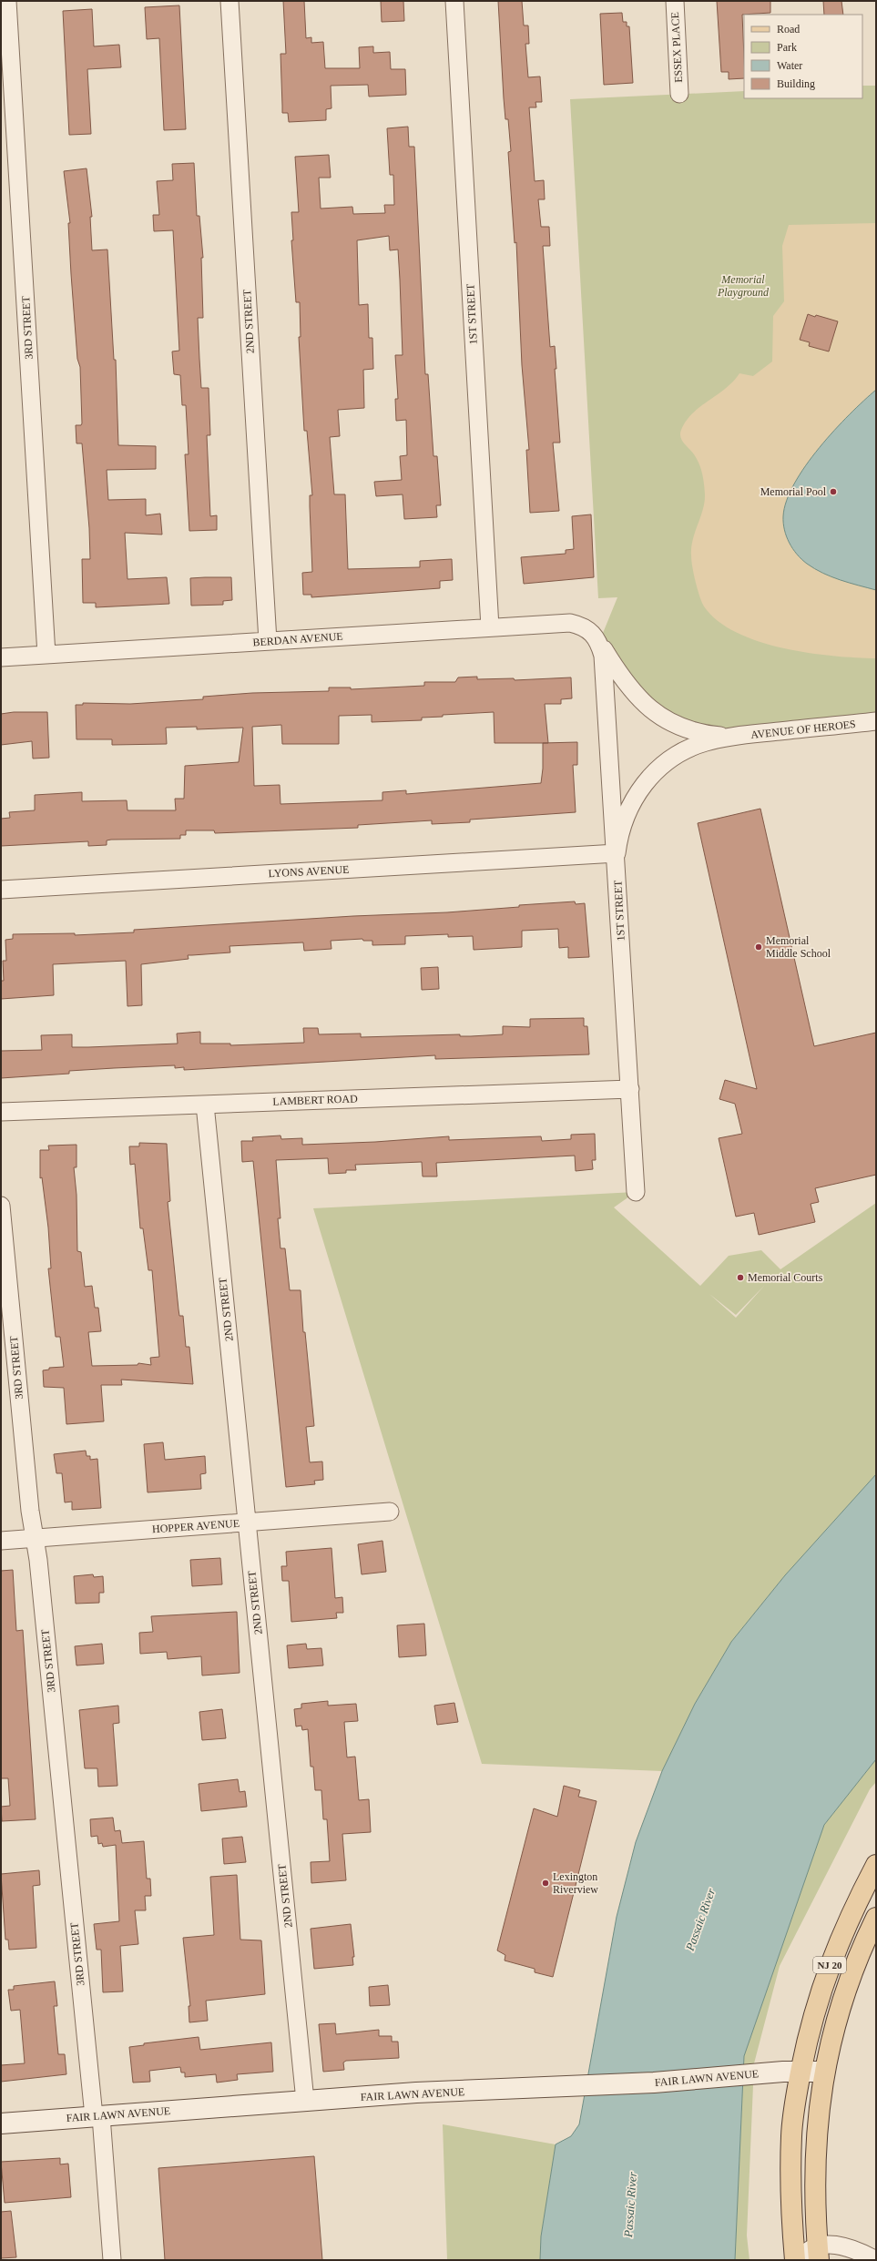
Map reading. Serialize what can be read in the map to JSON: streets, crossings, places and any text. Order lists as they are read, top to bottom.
{
  "streets": {
    "main road": ["NJ 20", "FAIR LAWN AVENUE"],
    "street": [
      "ESSEX PLACE",
      "1ST STREET",
      "2ND STREET",
      "3RD STREET",
      "BERDAN AVENUE",
      "AVENUE OF HEROES",
      "LYONS AVENUE",
      "LAMBERT ROAD",
      "HOPPER AVENUE"
    ]
  },
  "crossings": [
    ["1ST STREET", "BERDAN AVENUE"],
    ["1ST STREET", "AVENUE OF HEROES"],
    ["1ST STREET", "LYONS AVENUE"],
    ["1ST STREET", "LAMBERT ROAD"],
    ["2ND STREET", "BERDAN AVENUE"],
    ["2ND STREET", "LAMBERT ROAD"],
    ["2ND STREET", "HOPPER AVENUE"],
    ["2ND STREET", "FAIR LAWN AVENUE"],
    ["3RD STREET", "BERDAN AVENUE"],
    ["3RD STREET", "HOPPER AVENUE"],
    ["3RD STREET", "FAIR LAWN AVENUE"],
    ["BERDAN AVENUE", "AVENUE OF HEROES"],
    ["AVENUE OF HEROES", "LYONS AVENUE"],
    ["NJ 20", "FAIR LAWN AVENUE"]
  ],
  "water": ["Passaic River"],
  "parks": ["Memorial Playground"],
  "places": [
    "Memorial Pool",
    "Memorial Middle School",
    "Memorial Courts",
    "Lexington Riverview"
  ],
  "legend": [
    "Road",
    "Park",
    "Water",
    "Building"
  ]
}
